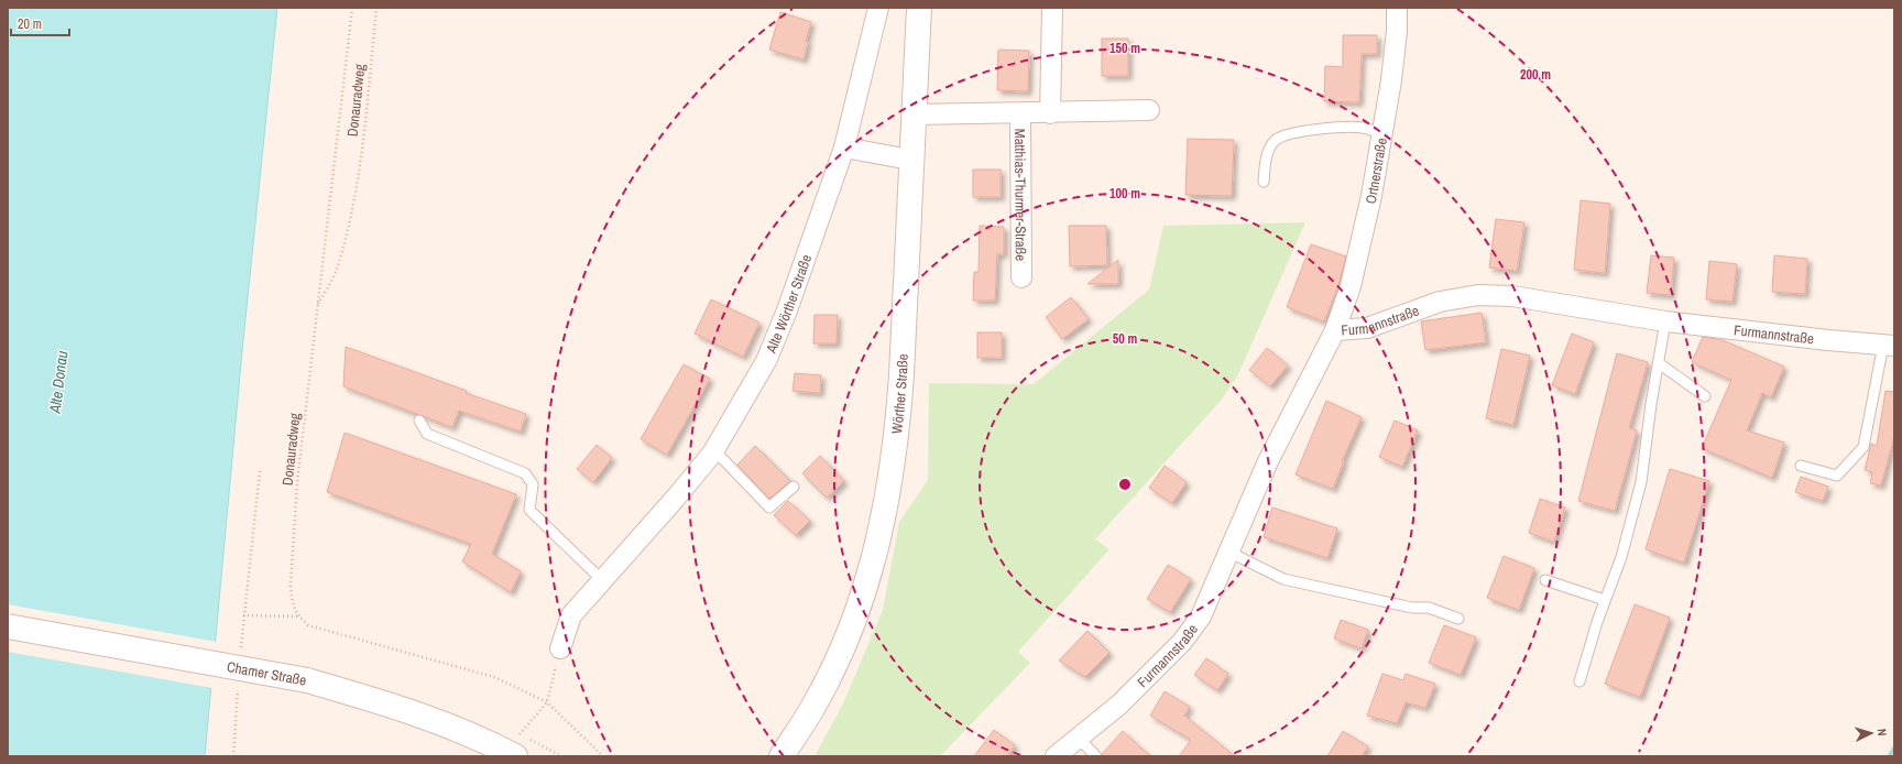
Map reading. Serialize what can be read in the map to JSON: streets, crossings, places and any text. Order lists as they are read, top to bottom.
{
  "streets": {
    "street": [
      "Ortnerstraße",
      "Matthias-Thurmer-Straße",
      "Alte Wörther Straße",
      "Furmannstraße",
      "Wörther Straße",
      "Chamer Straße"
    ],
    "path": ["Donauradweg"]
  },
  "crossings": [
    ["Ortnerstraße", "Furmannstraße"],
    ["Matthias-Thurmer-Straße", "Wörther Straße"]
  ],
  "water": ["Alte Donau"],
  "scale_bar": "20 m",
  "north": "right",
  "rings": [
    "150 m",
    "200 m",
    "100 m",
    "50 m"
  ]
}
